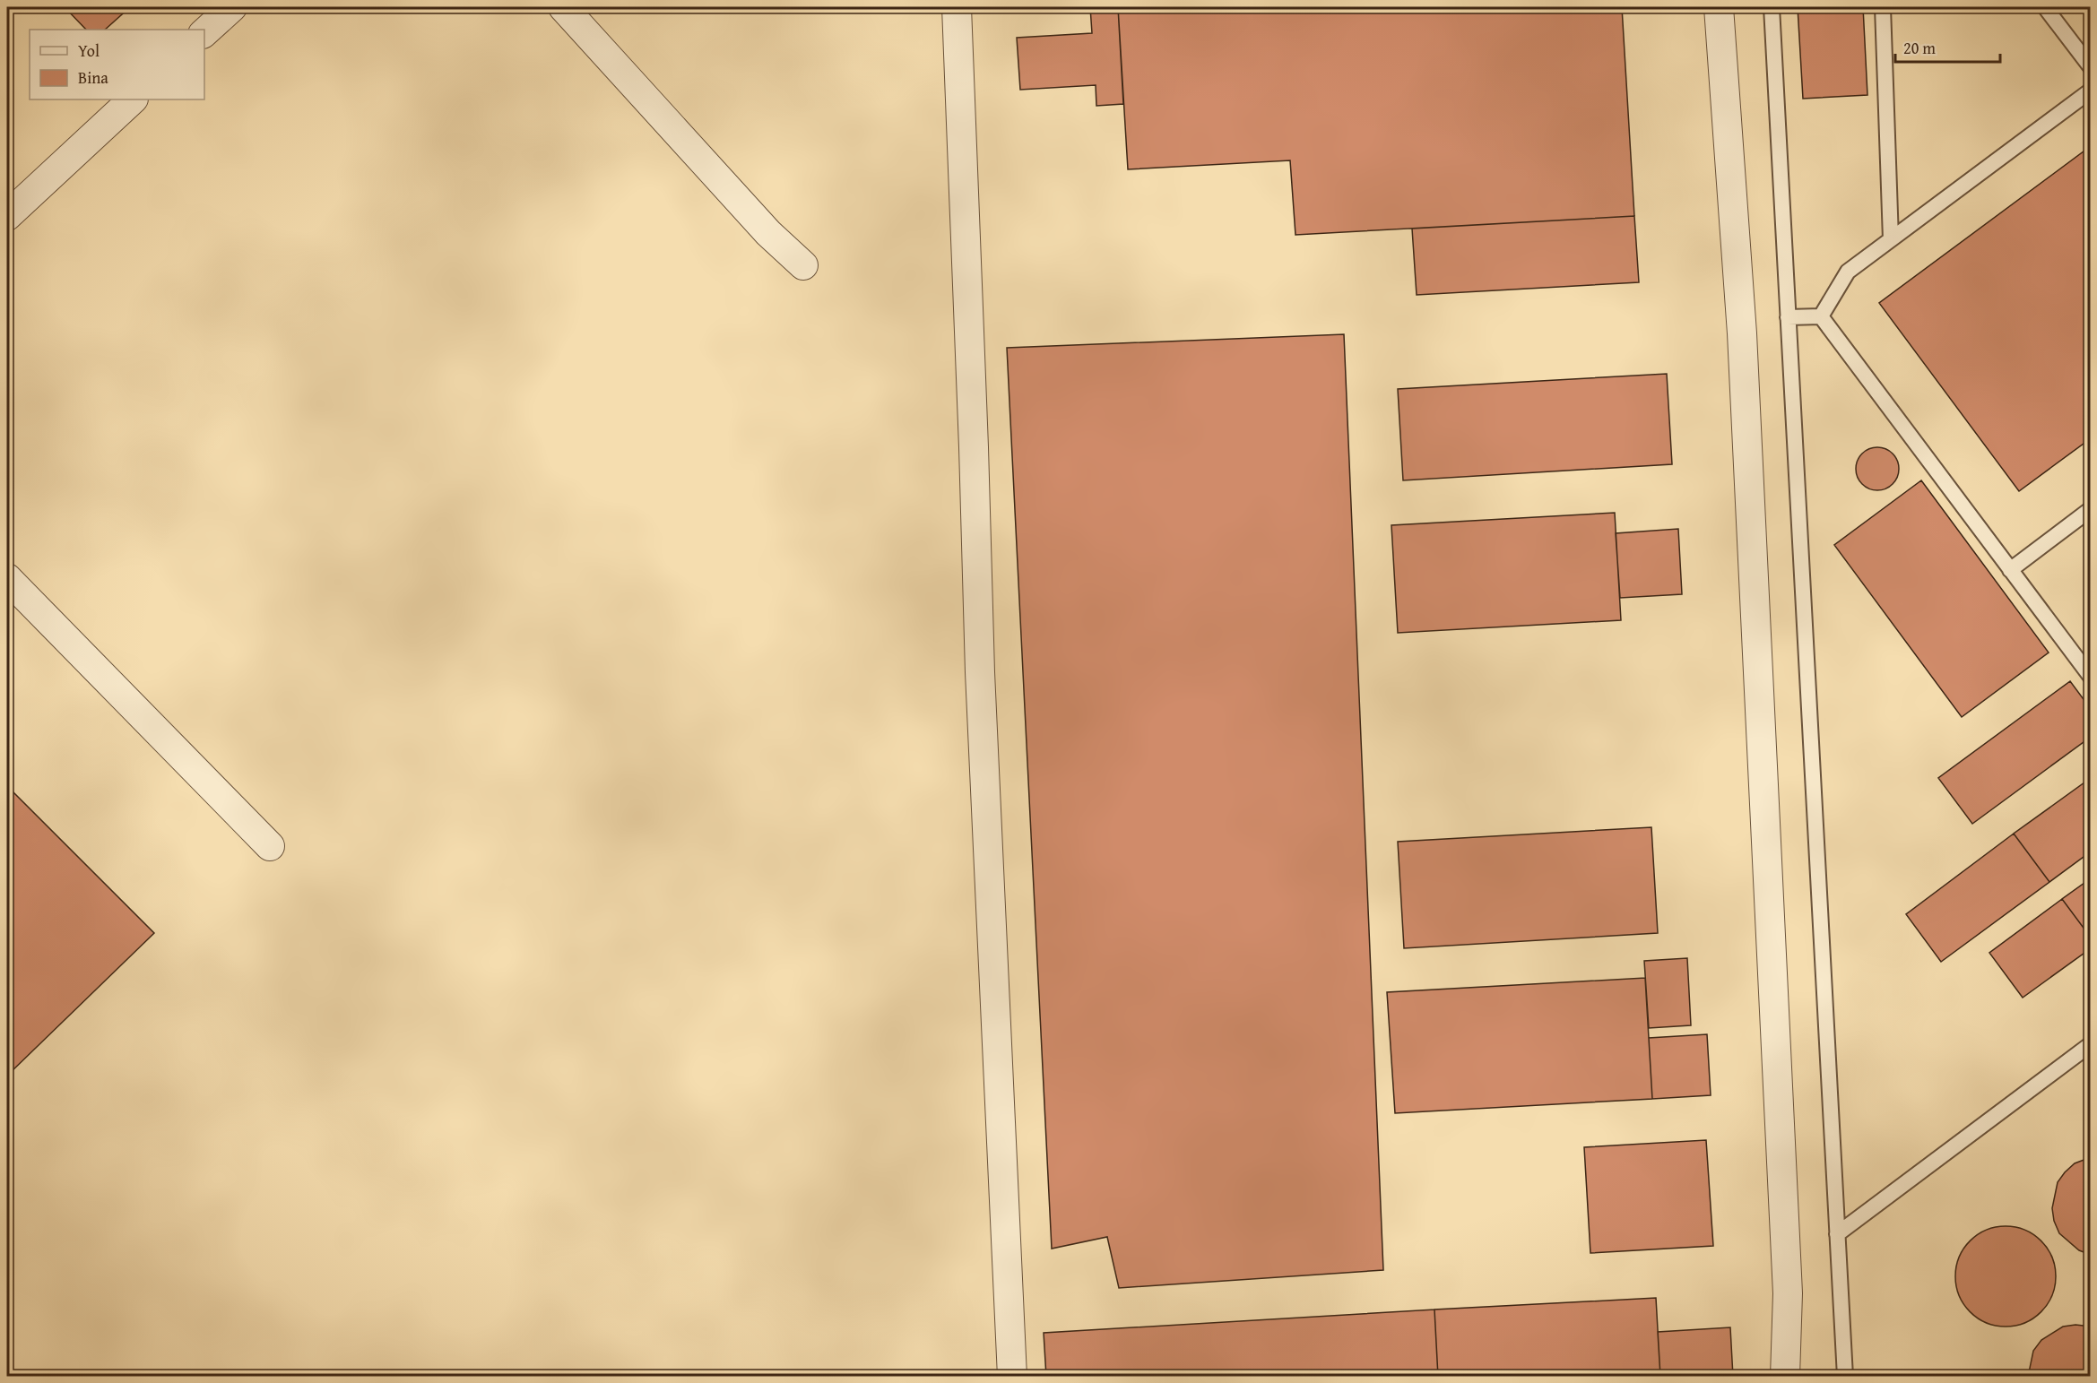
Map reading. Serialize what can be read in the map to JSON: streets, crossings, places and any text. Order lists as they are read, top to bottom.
{
  "legend": ["Yol", "Bina"],
  "scale_bar": "20 m"
}
